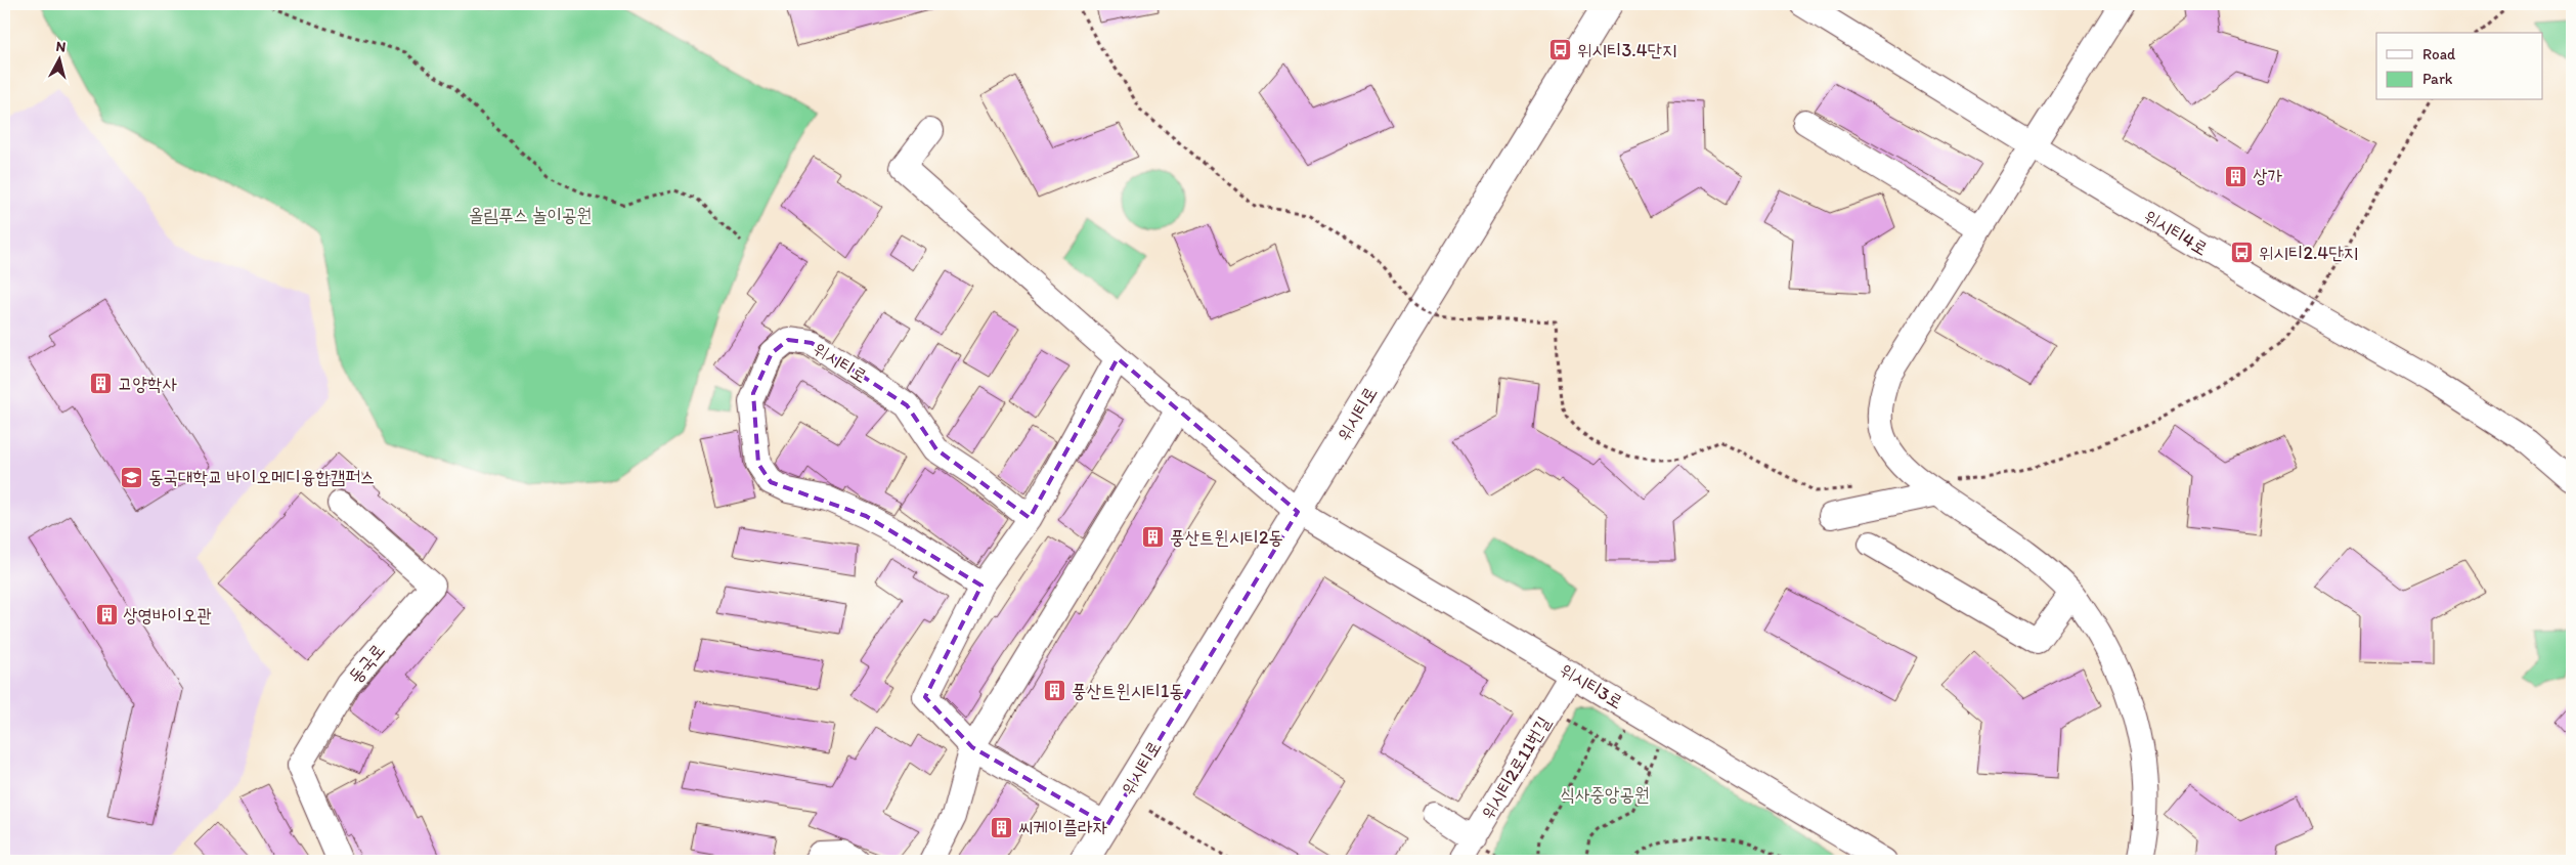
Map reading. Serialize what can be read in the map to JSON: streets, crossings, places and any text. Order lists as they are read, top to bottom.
{
  "streets": {
    "main road": ["위시티로"],
    "street": [
      "위시티4로",
      "동국로",
      "위시티3로",
      "위시티2로11번길"
    ]
  },
  "crossings": [
    ["위시티로", "위시티3로"],
    ["위시티3로", "위시티2로11번길"]
  ],
  "parks": ["올림푸스 놀이공원", "식사중앙공원"],
  "places": {
    "bus stop": ["위시티3.4단지", "위시티2.4단지"],
    "building": [
      "상가",
      "고양학사",
      "풍산트윈시티2동",
      "상영바이오관",
      "풍산트윈시티1동",
      "씨케이플라자"
    ],
    "school or university": ["동국대학교 바이오메디융합캠퍼스"]
  },
  "legend": ["Road", "Park"],
  "north": "top"
}
